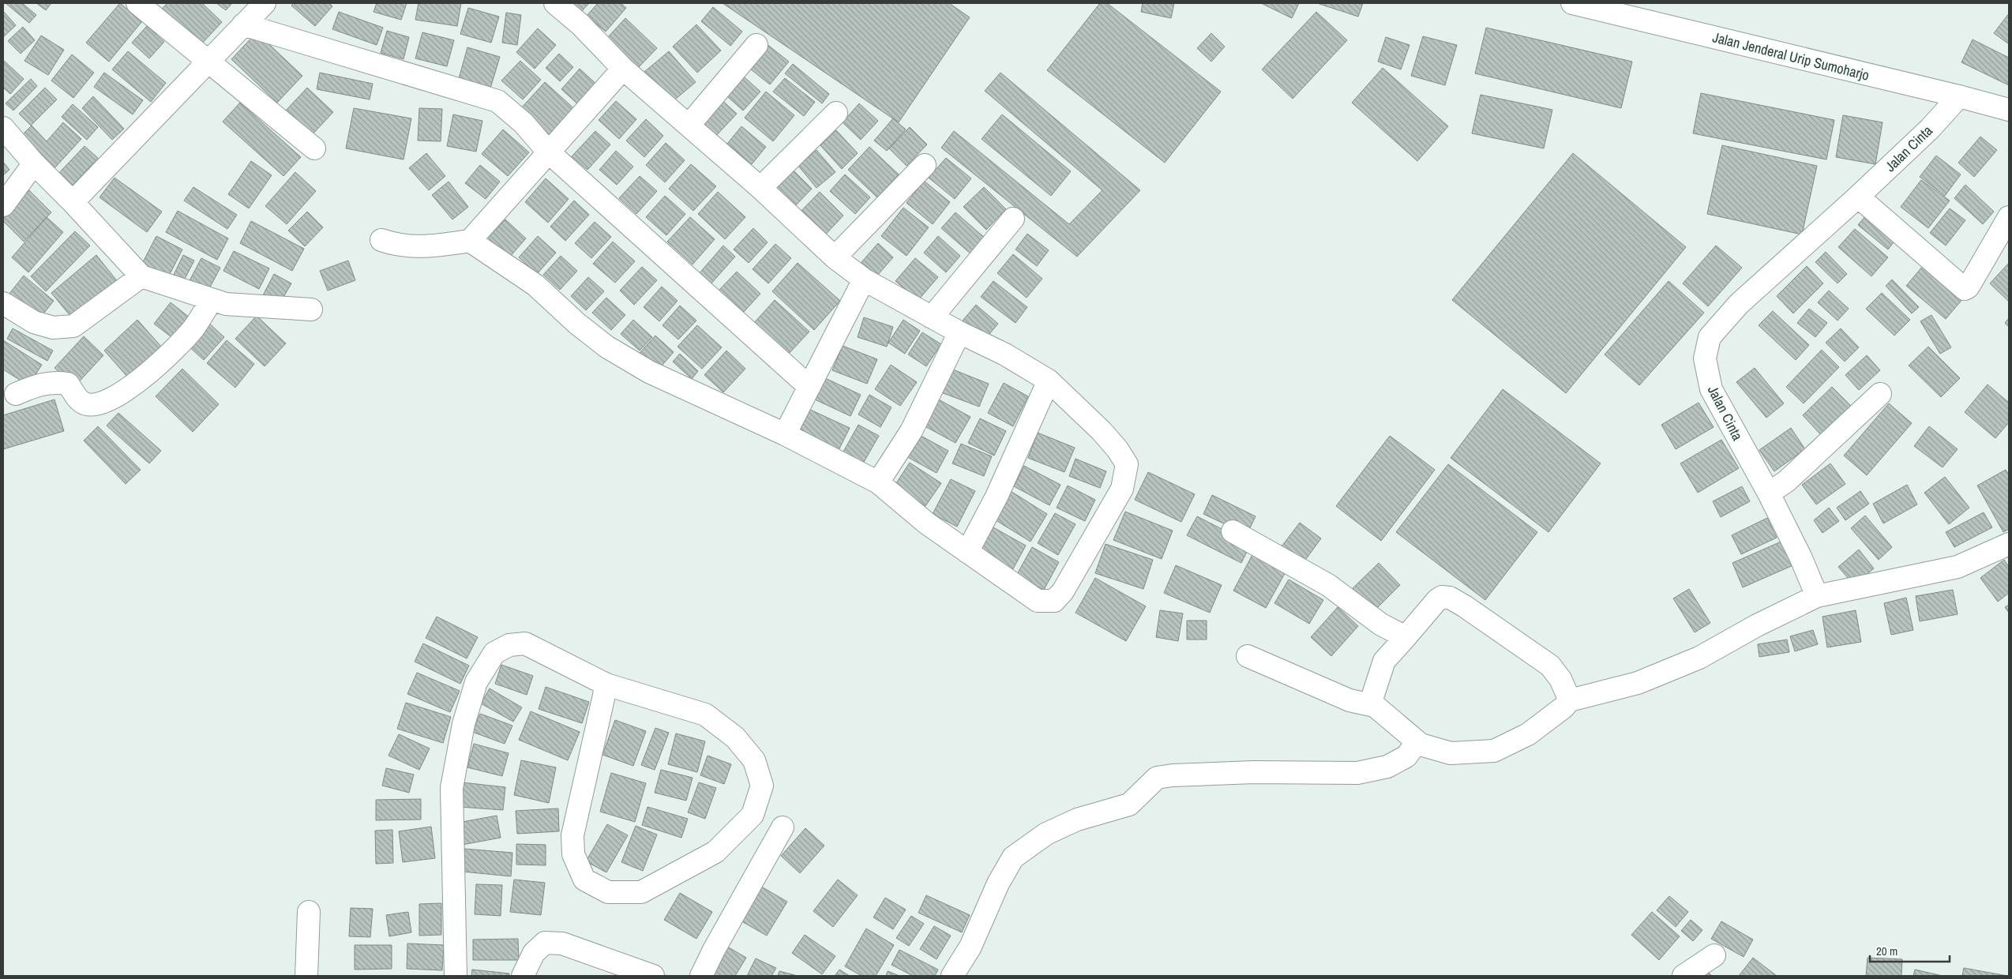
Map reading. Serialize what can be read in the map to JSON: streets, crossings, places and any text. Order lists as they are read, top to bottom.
{
  "streets": {
    "main road": ["Jalan Jenderal Urip Sumoharjo", "Jalan Cinta"]
  },
  "crossings": [
    ["Jalan Jenderal Urip Sumoharjo", "Jalan Cinta"]
  ],
  "scale_bar": "20 m"
}
